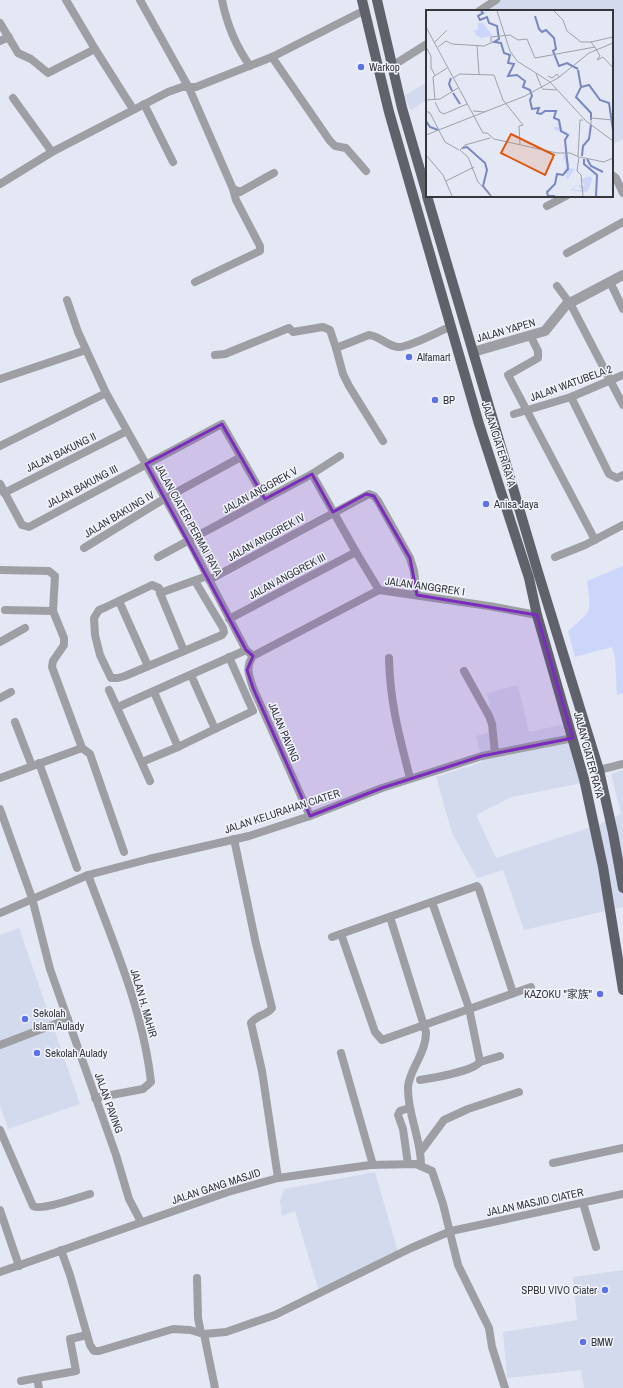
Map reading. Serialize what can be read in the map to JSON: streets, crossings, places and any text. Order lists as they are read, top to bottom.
{
  "streets": {
    "main road": ["JALAN CIATER RAYA"],
    "street": [
      "JALAN YAPEN",
      "JALAN WATUBELA 2",
      "JALAN BAKUNG II",
      "JALAN BAKUNG III",
      "JALAN ANGGREK V",
      "JALAN BAKUNG IV",
      "JALAN CIATER PERMAI RAYA",
      "JALAN ANGGREK IV",
      "JALAN ANGGREK III",
      "JALAN ANGGREK I",
      "JALAN PAVING",
      "JALAN KELURAHAN CIATER",
      "JALAN H. MAHIR",
      "JALAN GANG MASJID",
      "JALAN MASJID CIATER"
    ]
  },
  "crossings": [
    ["JALAN YAPEN", "JALAN CIATER RAYA"],
    ["JALAN CIATER RAYA", "JALAN ANGGREK I"],
    ["JALAN CIATER RAYA", "JALAN KELURAHAN CIATER"],
    ["JALAN BAKUNG II", "JALAN BAKUNG III"],
    ["JALAN BAKUNG II", "JALAN CIATER PERMAI RAYA"],
    ["JALAN BAKUNG III", "JALAN BAKUNG IV"],
    ["JALAN BAKUNG III", "JALAN CIATER PERMAI RAYA"],
    ["JALAN ANGGREK V", "JALAN CIATER PERMAI RAYA"],
    ["JALAN BAKUNG IV", "JALAN CIATER PERMAI RAYA"],
    ["JALAN CIATER PERMAI RAYA", "JALAN ANGGREK IV"],
    ["JALAN CIATER PERMAI RAYA", "JALAN ANGGREK III"],
    ["JALAN CIATER PERMAI RAYA", "JALAN ANGGREK I"],
    ["JALAN CIATER PERMAI RAYA", "JALAN PAVING"],
    ["JALAN ANGGREK IV", "JALAN ANGGREK I"],
    ["JALAN ANGGREK I", "JALAN PAVING"],
    ["JALAN PAVING", "JALAN KELURAHAN CIATER"],
    ["JALAN PAVING", "JALAN H. MAHIR"],
    ["JALAN PAVING", "JALAN GANG MASJID"],
    ["JALAN KELURAHAN CIATER", "JALAN H. MAHIR"]
  ],
  "places": [
    "Warkop",
    "Alfamart",
    "BP",
    "Anisa Jaya",
    "KAZOKU \"家族\"",
    "Sekolah Islam Aulady",
    "Sekolah Aulady",
    "SPBU VIVO Ciater",
    "BMW"
  ]
}
